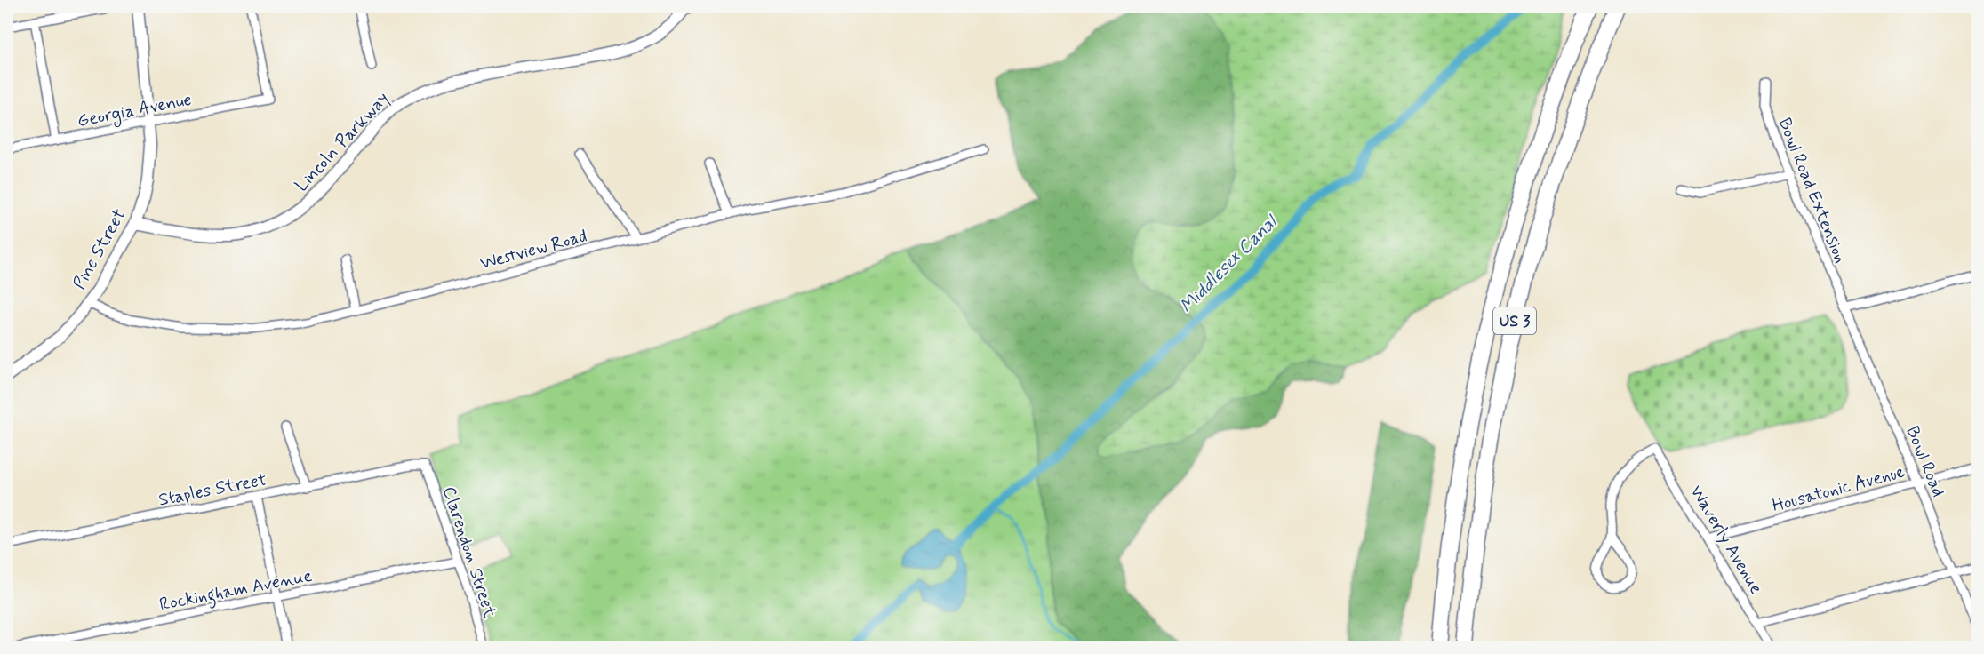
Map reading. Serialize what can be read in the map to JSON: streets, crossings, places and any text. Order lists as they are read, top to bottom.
{
  "streets": {
    "highway": ["US 3"],
    "street": [
      "Georgia Avenue",
      "Lincoln Parkway",
      "Bowl Road Extension",
      "Pine Street",
      "Westview Road",
      "Bowl Road",
      "Housatonic Avenue",
      "Staples Street",
      "Waverly Avenue",
      "Clarendon Street",
      "Rockingham Avenue"
    ]
  },
  "crossings": [
    ["Georgia Avenue", "Pine Street"],
    ["Lincoln Parkway", "Pine Street"],
    ["Bowl Road Extension", "Bowl Road"],
    ["Pine Street", "Westview Road"],
    ["Bowl Road", "Housatonic Avenue"],
    ["Housatonic Avenue", "Waverly Avenue"],
    ["Staples Street", "Clarendon Street"],
    ["Clarendon Street", "Rockingham Avenue"]
  ],
  "water": ["Middlesex Canal"]
}
